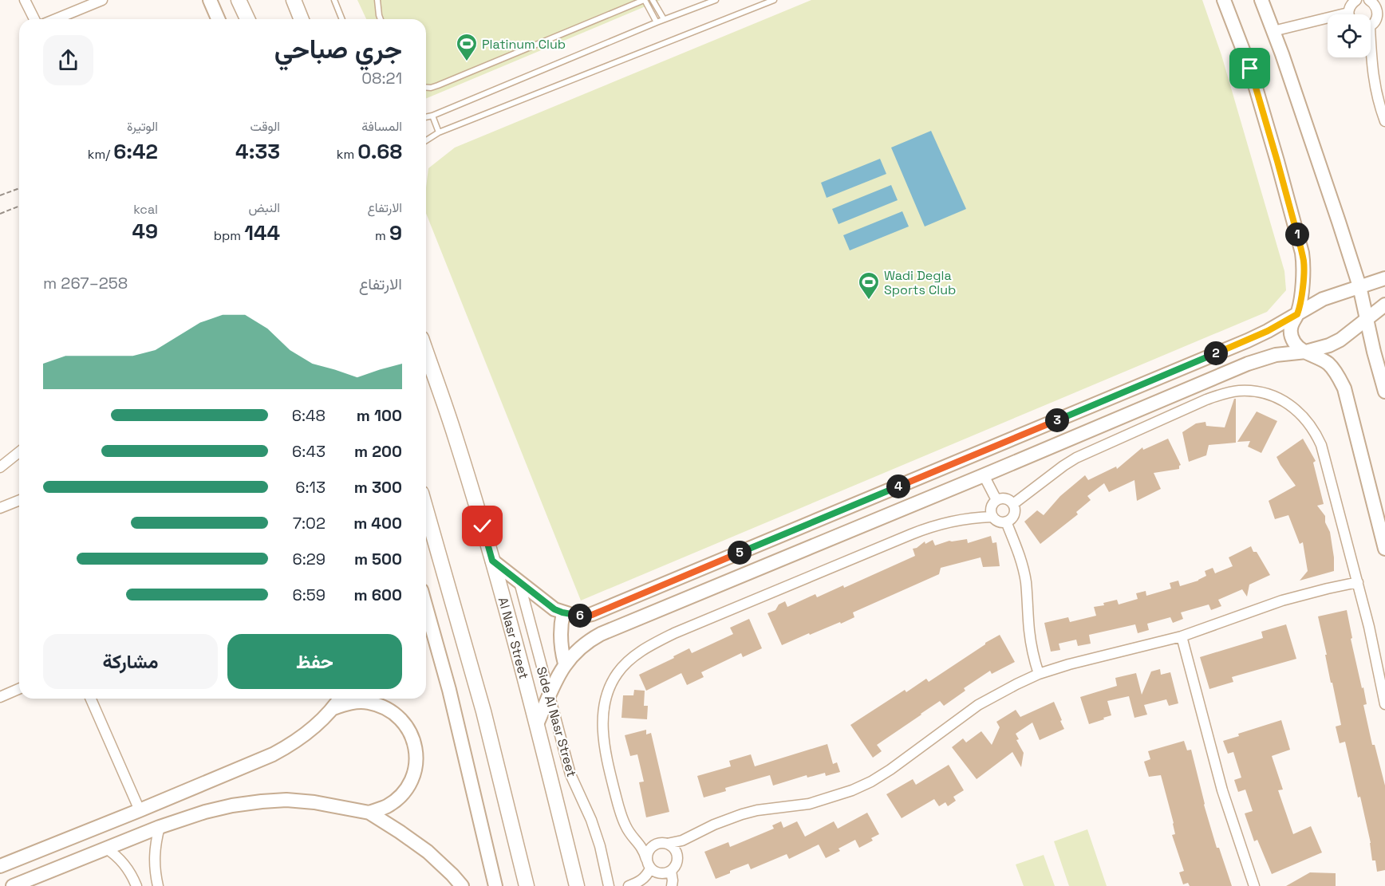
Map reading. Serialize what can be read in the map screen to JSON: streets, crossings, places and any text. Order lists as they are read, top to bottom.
{
  "streets": {
    "main road": ["Al Nasr Street"],
    "street": ["Side Al Nasr Street"]
  },
  "places": {
    "sports": ["Platinum Club", "Wadi Degla Sports Club"]
  },
  "page": {
    "heading": ["جري صباحي", "08:21"],
    "stats": [
      ["المسافة", "0.68 km"],
      ["الوقت", "4:33"],
      ["الوتيرة", "6:42 /km"],
      ["الارتفاع", "9 m"],
      ["النبض", "144 bpm"],
      ["kcal", "49"]
    ],
    "pins": [
      "1",
      "2",
      "3",
      "4",
      "5",
      "6"
    ],
    "chart": ["الارتفاع", "258–267 m"],
    "list": [
      {
        "name": "100 m",
        "note": "6:48"
      },
      {
        "name": "200 m",
        "note": "6:43"
      },
      {
        "name": "300 m",
        "note": "6:13"
      },
      {
        "name": "400 m",
        "note": "7:02"
      },
      {
        "name": "500 m",
        "note": "6:29"
      },
      {
        "name": "600 m",
        "note": "6:59"
      }
    ],
    "buttons": ["حفظ", "مشاركة"]
  }
}
